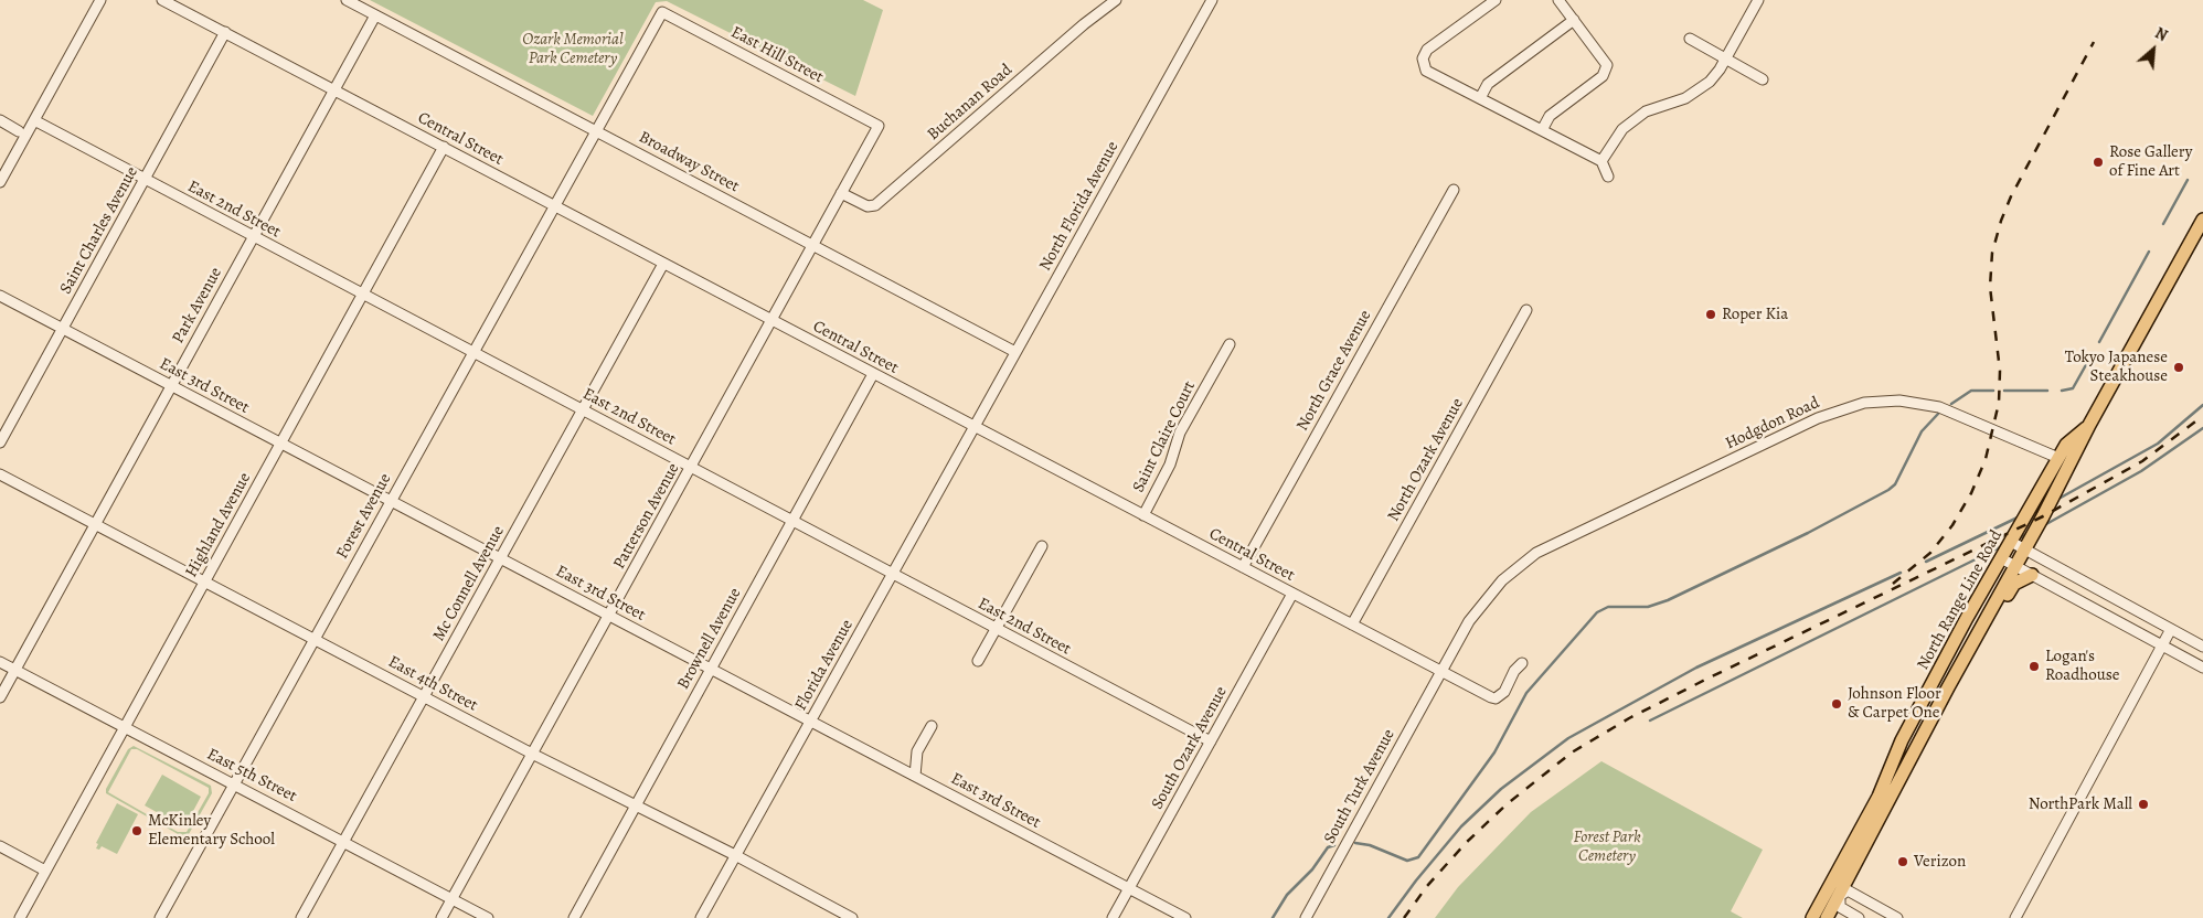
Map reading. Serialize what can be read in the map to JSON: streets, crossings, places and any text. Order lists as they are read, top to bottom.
{
  "streets": {
    "main road": ["North Range Line Road"],
    "street": [
      "East Hill Street",
      "Buchanan Road",
      "Central Street",
      "Broadway Street",
      "North Florida Avenue",
      "East 2nd Street",
      "Saint Charles Avenue",
      "Park Avenue",
      "North Grace Avenue",
      "East 3rd Street",
      "Hodgdon Road",
      "Saint Claire Court",
      "North Ozark Avenue",
      "Forest Avenue",
      "Patterson Avenue",
      "Highland Avenue",
      "Mc Connell Avenue",
      "Brownell Avenue",
      "Florida Avenue",
      "East 4th Street",
      "South Ozark Avenue",
      "East 5th Street",
      "South Turk Avenue"
    ]
  },
  "crossings": [
    ["East Hill Street", "Forest Avenue"],
    ["East Hill Street", "Patterson Avenue"],
    ["Buchanan Road", "Patterson Avenue"],
    ["Central Street", "North Florida Avenue"],
    ["Central Street", "Saint Charles Avenue"],
    ["Central Street", "Park Avenue"],
    ["Central Street", "North Grace Avenue"],
    ["Central Street", "Hodgdon Road"],
    ["Central Street", "Saint Claire Court"],
    ["Central Street", "North Ozark Avenue"],
    ["Central Street", "Forest Avenue"],
    ["Central Street", "Patterson Avenue"],
    ["Central Street", "Highland Avenue"],
    ["Central Street", "Mc Connell Avenue"],
    ["Central Street", "Brownell Avenue"],
    ["Central Street", "Florida Avenue"],
    ["Central Street", "South Ozark Avenue"],
    ["Central Street", "South Turk Avenue"],
    ["Broadway Street", "North Florida Avenue"],
    ["Broadway Street", "Park Avenue"],
    ["Broadway Street", "Forest Avenue"],
    ["Broadway Street", "Patterson Avenue"],
    ["North Florida Avenue", "Florida Avenue"],
    ["East 2nd Street", "Saint Charles Avenue"],
    ["East 2nd Street", "Park Avenue"],
    ["East 2nd Street", "Forest Avenue"],
    ["East 2nd Street", "Patterson Avenue"],
    ["East 2nd Street", "Highland Avenue"],
    ["East 2nd Street", "Mc Connell Avenue"],
    ["East 2nd Street", "Brownell Avenue"],
    ["East 2nd Street", "Florida Avenue"],
    ["East 2nd Street", "South Ozark Avenue"],
    ["Saint Charles Avenue", "East 3rd Street"],
    ["Park Avenue", "East 3rd Street"],
    ["Park Avenue", "East 4th Street"],
    ["Park Avenue", "East 5th Street"],
    ["East 3rd Street", "Forest Avenue"],
    ["East 3rd Street", "Patterson Avenue"],
    ["East 3rd Street", "Highland Avenue"],
    ["East 3rd Street", "Mc Connell Avenue"],
    ["East 3rd Street", "Brownell Avenue"],
    ["East 3rd Street", "Florida Avenue"],
    ["East 3rd Street", "South Ozark Avenue"],
    ["Hodgdon Road", "North Range Line Road"],
    ["Hodgdon Road", "South Turk Avenue"],
    ["Forest Avenue", "East 4th Street"],
    ["Forest Avenue", "East 5th Street"],
    ["Patterson Avenue", "East 4th Street"],
    ["Patterson Avenue", "East 5th Street"],
    ["Highland Avenue", "East 4th Street"],
    ["Highland Avenue", "East 5th Street"],
    ["Mc Connell Avenue", "East 4th Street"],
    ["Mc Connell Avenue", "East 5th Street"],
    ["Brownell Avenue", "East 4th Street"],
    ["Florida Avenue", "East 4th Street"]
  ],
  "parks": ["Ozark Memorial Park Cemetery", "Forest Park Cemetery"],
  "places": [
    "Rose Gallery of Fine Art",
    "Roper Kia",
    "Tokyo Japanese Steakhouse",
    "Logan's Roadhouse",
    "Johnson Floor & Carpet One",
    "NorthPark Mall",
    "McKinley Elementary School",
    "Verizon"
  ],
  "north": "top right"
}
